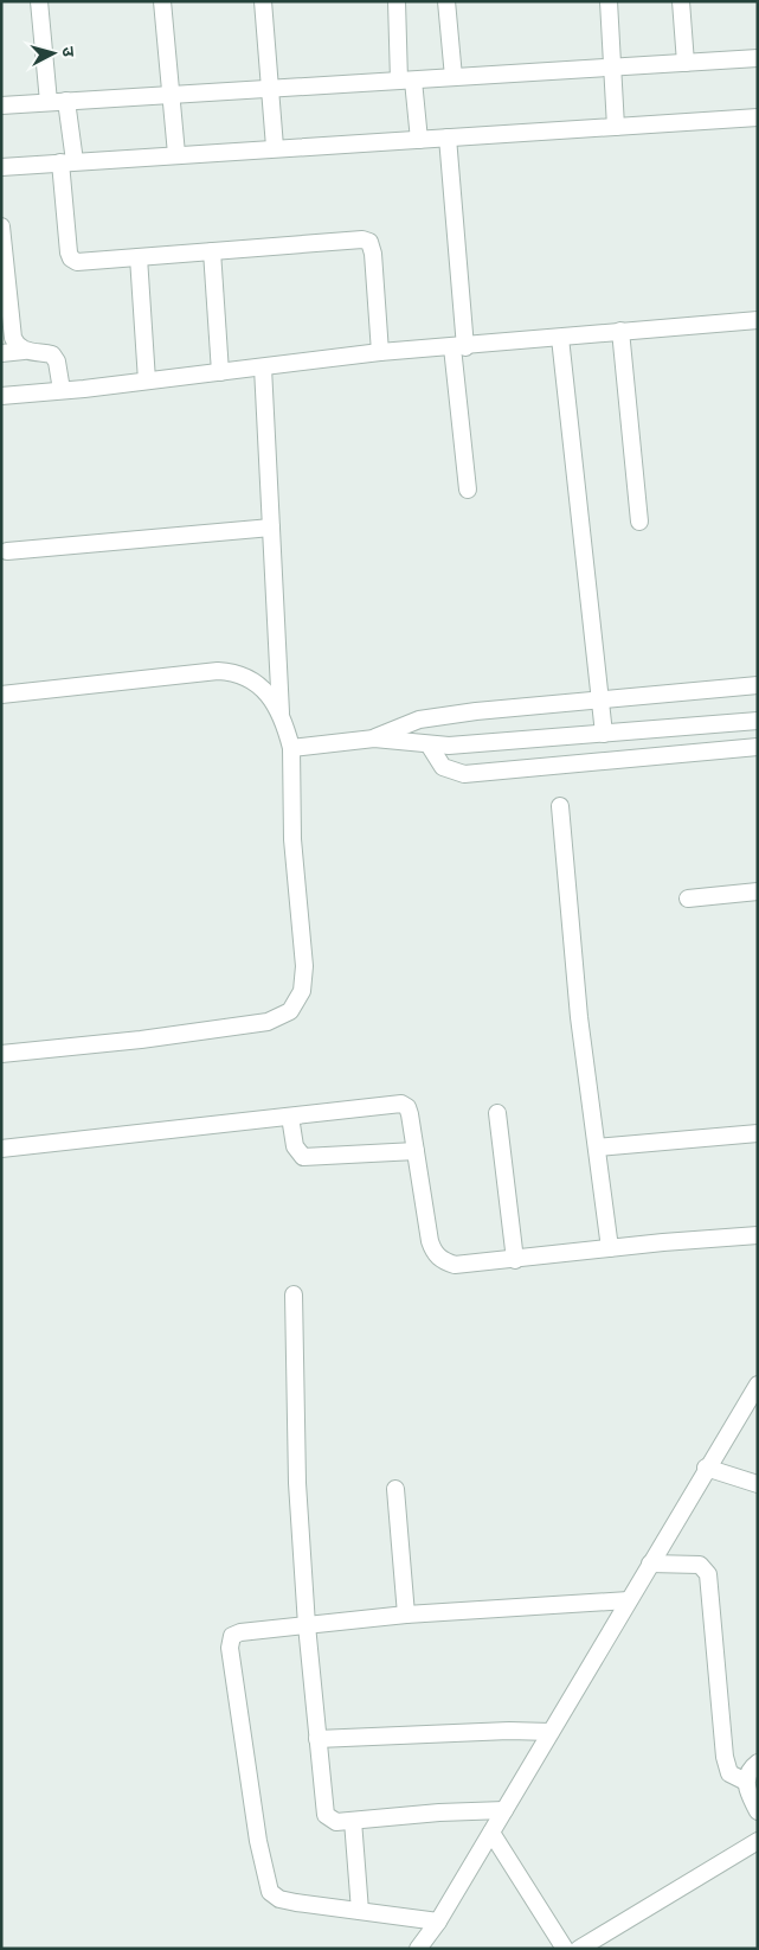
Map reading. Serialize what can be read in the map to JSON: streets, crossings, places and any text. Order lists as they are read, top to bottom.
{
  "north": "right"
}
